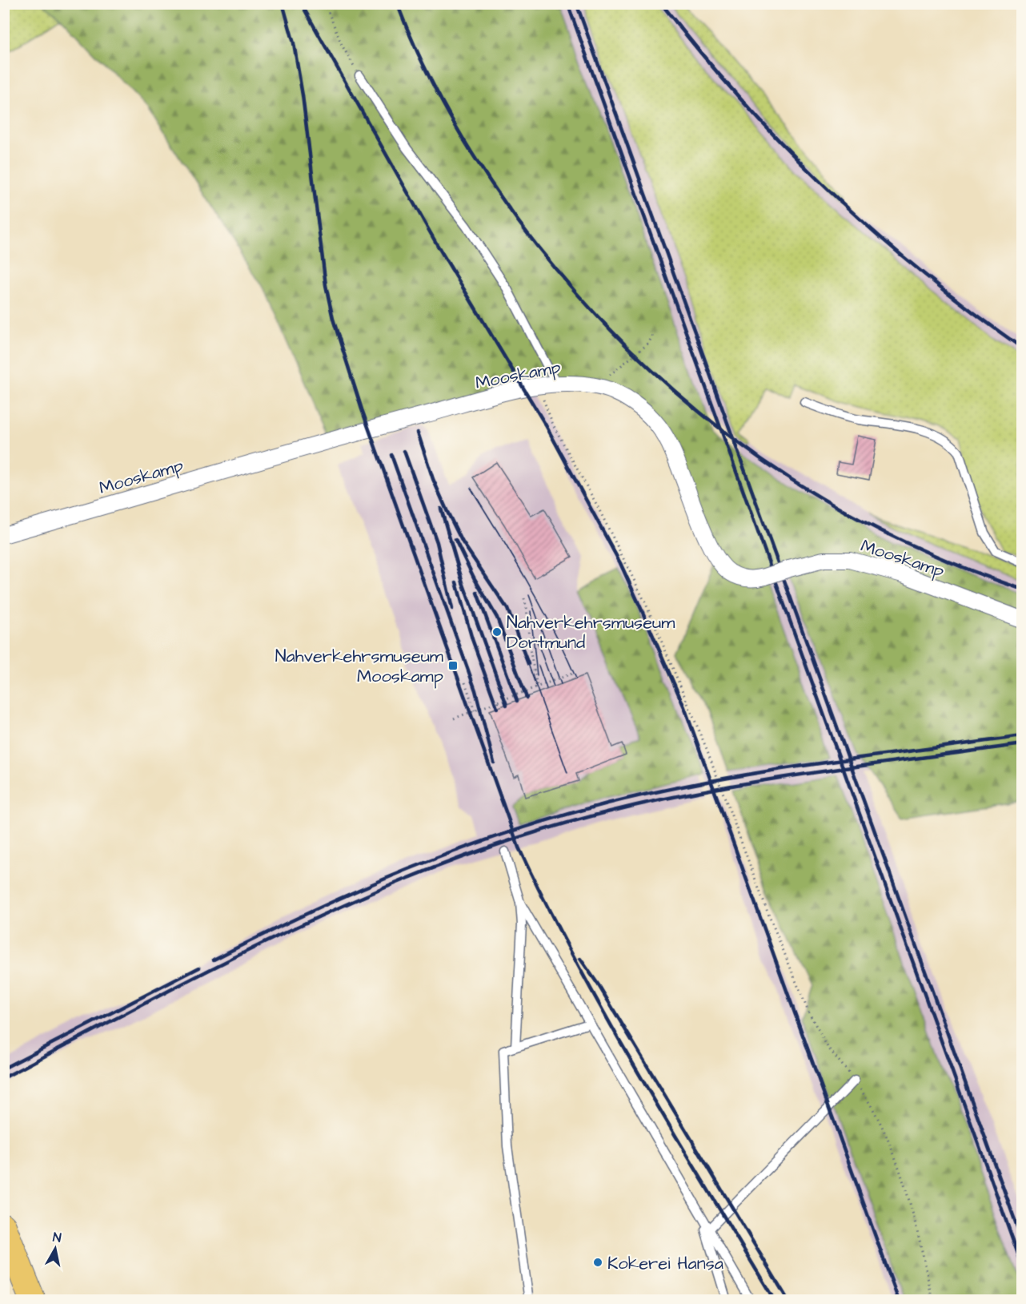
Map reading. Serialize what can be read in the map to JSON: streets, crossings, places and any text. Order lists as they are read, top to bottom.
{
  "streets": {
    "street": ["Mooskamp"]
  },
  "places": {
    "other": ["Nahverkehrsmuseum Dortmund", "Kokerei Hansa"],
    "transit": ["Nahverkehrsmuseum Mooskamp"]
  },
  "north": "top"
}
